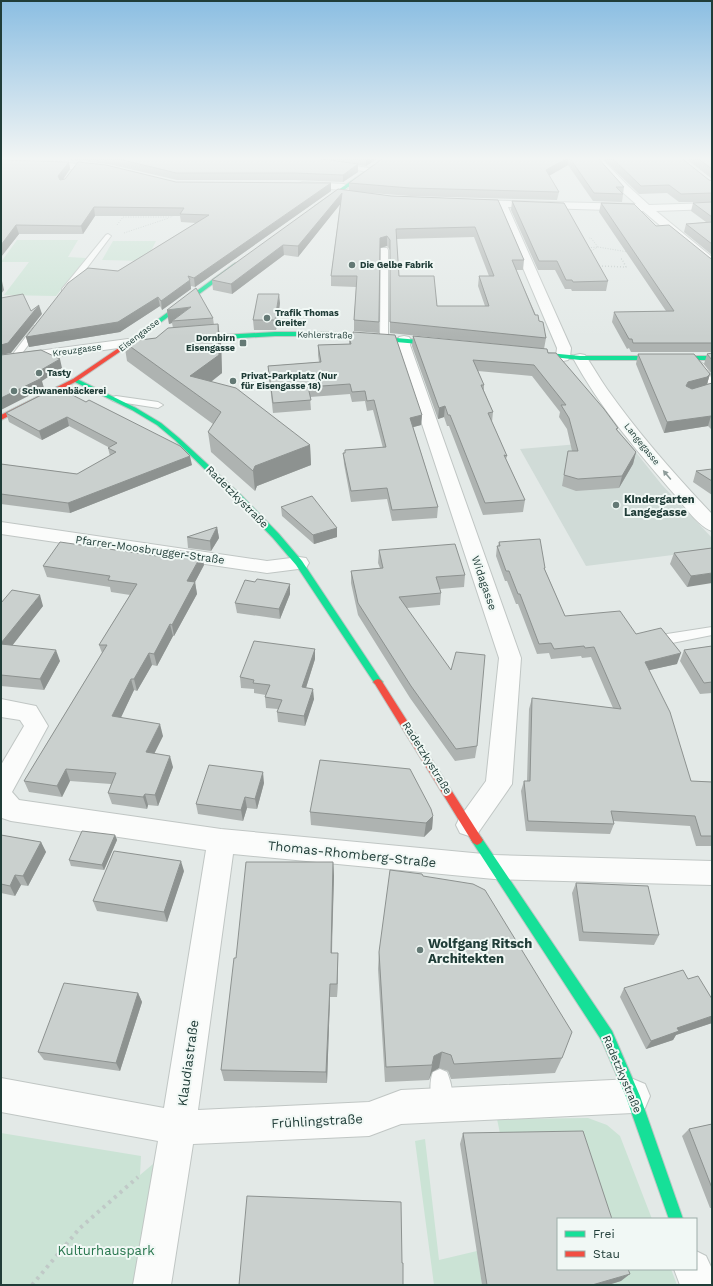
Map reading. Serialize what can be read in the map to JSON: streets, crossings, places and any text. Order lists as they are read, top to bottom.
{
  "streets": {
    "street": [
      "Eisengasse",
      "Kehlerstraße",
      "Kreuzgasse",
      "Langegasse",
      "Radetzkystraße",
      "Pfarrer-Moosbrugger-Straße",
      "Widagasse",
      "Thomas-Rhomberg-Straße",
      "Klaudiastraße",
      "Frühlingstraße"
    ]
  },
  "crossings": [
    ["Eisengasse", "Kreuzgasse"],
    ["Eisengasse", "Radetzkystraße"],
    ["Kehlerstraße", "Widagasse"],
    ["Radetzkystraße", "Pfarrer-Moosbrugger-Straße"],
    ["Radetzkystraße", "Widagasse"],
    ["Radetzkystraße", "Thomas-Rhomberg-Straße"],
    ["Radetzkystraße", "Frühlingstraße"],
    ["Thomas-Rhomberg-Straße", "Klaudiastraße"],
    ["Klaudiastraße", "Frühlingstraße"]
  ],
  "one_way": ["Langegasse"],
  "parks": ["Kulturhauspark"],
  "places": {
    "other": [
      "Die Gelbe Fabrik",
      "Trafik Thomas Greiter",
      "Tasty",
      "Privat-Parkplatz (Nur für Eisengasse 18)",
      "Schwanenbäckerei",
      "Kindergarten Langegasse",
      "Wolfgang Ritsch Architekten"
    ],
    "transit": ["Dornbirn Eisengasse"]
  },
  "legend": ["Frei", "Stau"]
}
